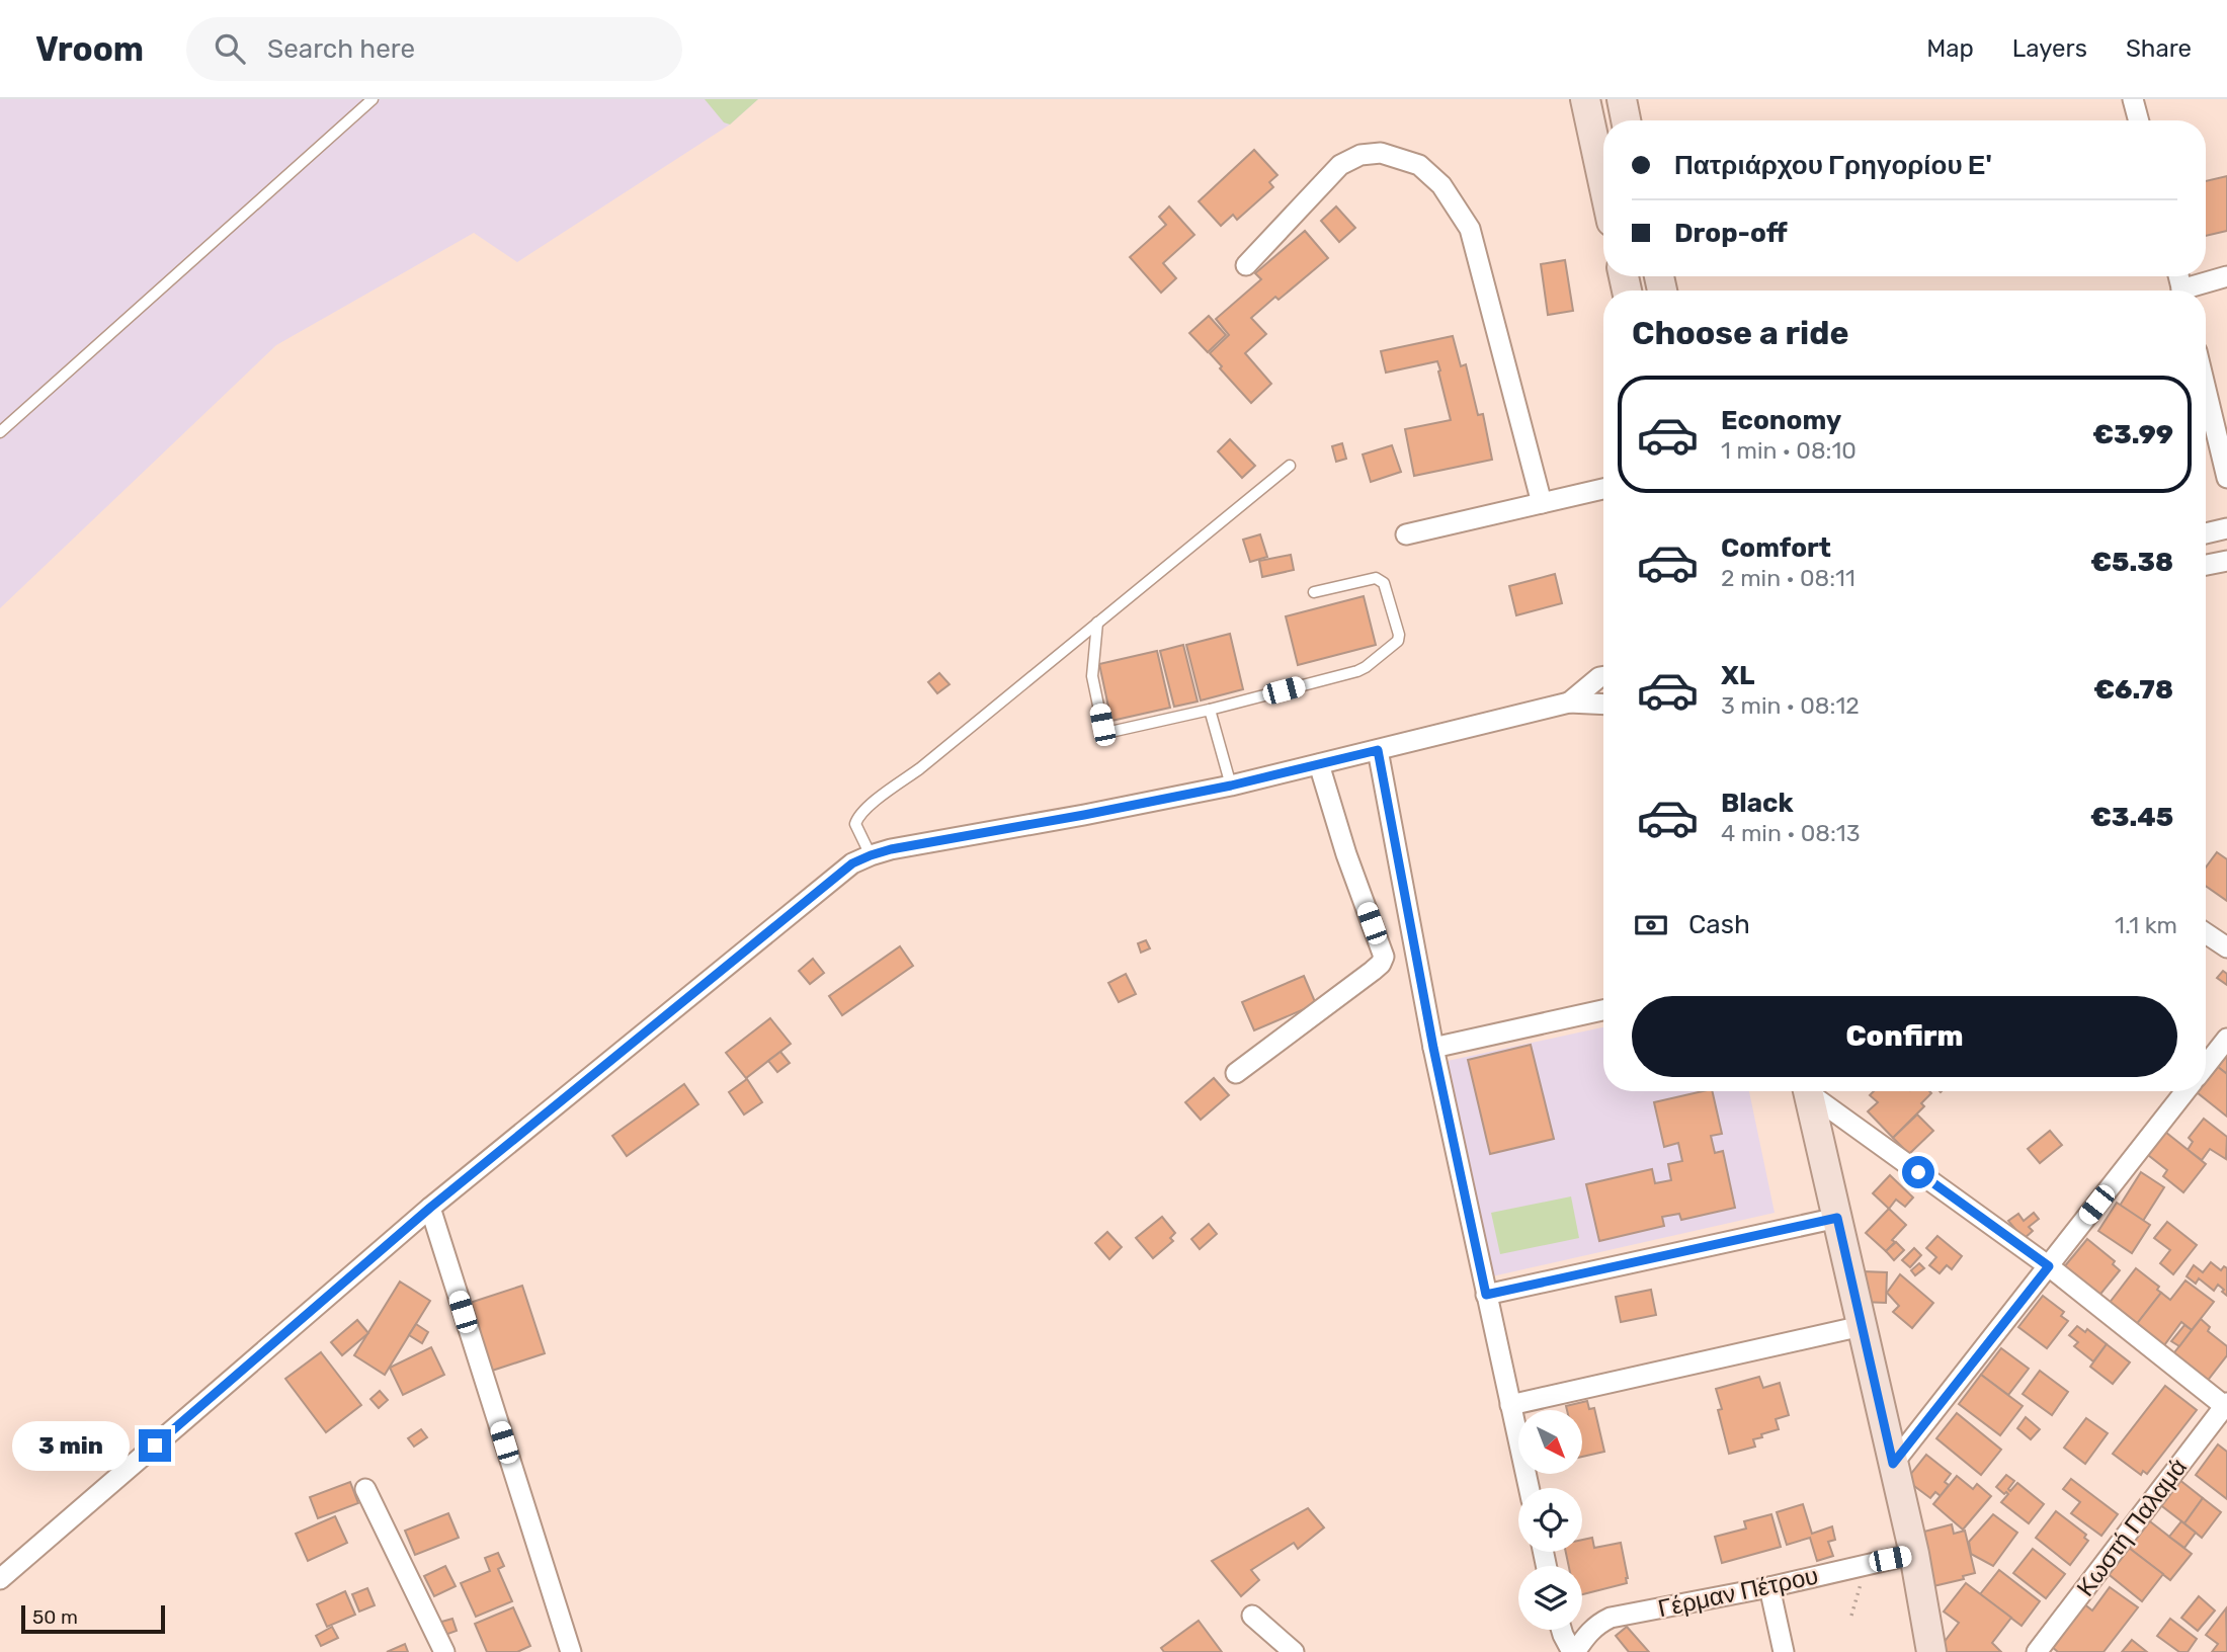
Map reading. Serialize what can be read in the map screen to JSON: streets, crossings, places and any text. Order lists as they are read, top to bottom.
{
  "streets": {
    "street": ["Κωστή Παλαμά", "Γέρμαν Πέτρου"]
  },
  "scale_bar": "50 m",
  "north": "bottom right",
  "page": {
    "header": "Vroom",
    "search": "Search here",
    "nav": ["Map", "Layers", "Share"],
    "banner": ["Πατριάρχου Γρηγορίου Ε'", "Drop-off"],
    "heading": "Choose a ride",
    "list": [
      {
        "name": "Economy",
        "note": "1 min · 08:10",
        "value": "€3.99"
      },
      {
        "name": "Comfort",
        "note": "2 min · 08:11",
        "value": "€5.38"
      },
      {
        "name": "XL",
        "note": "3 min · 08:12",
        "value": "€6.78"
      },
      {
        "name": "Black",
        "note": "4 min · 08:13",
        "value": "€3.45"
      }
    ],
    "pay": ["Cash", "1.1 km"],
    "buttons": "Confirm",
    "bubble": "3 min",
    "scale": "50 m"
  }
}
